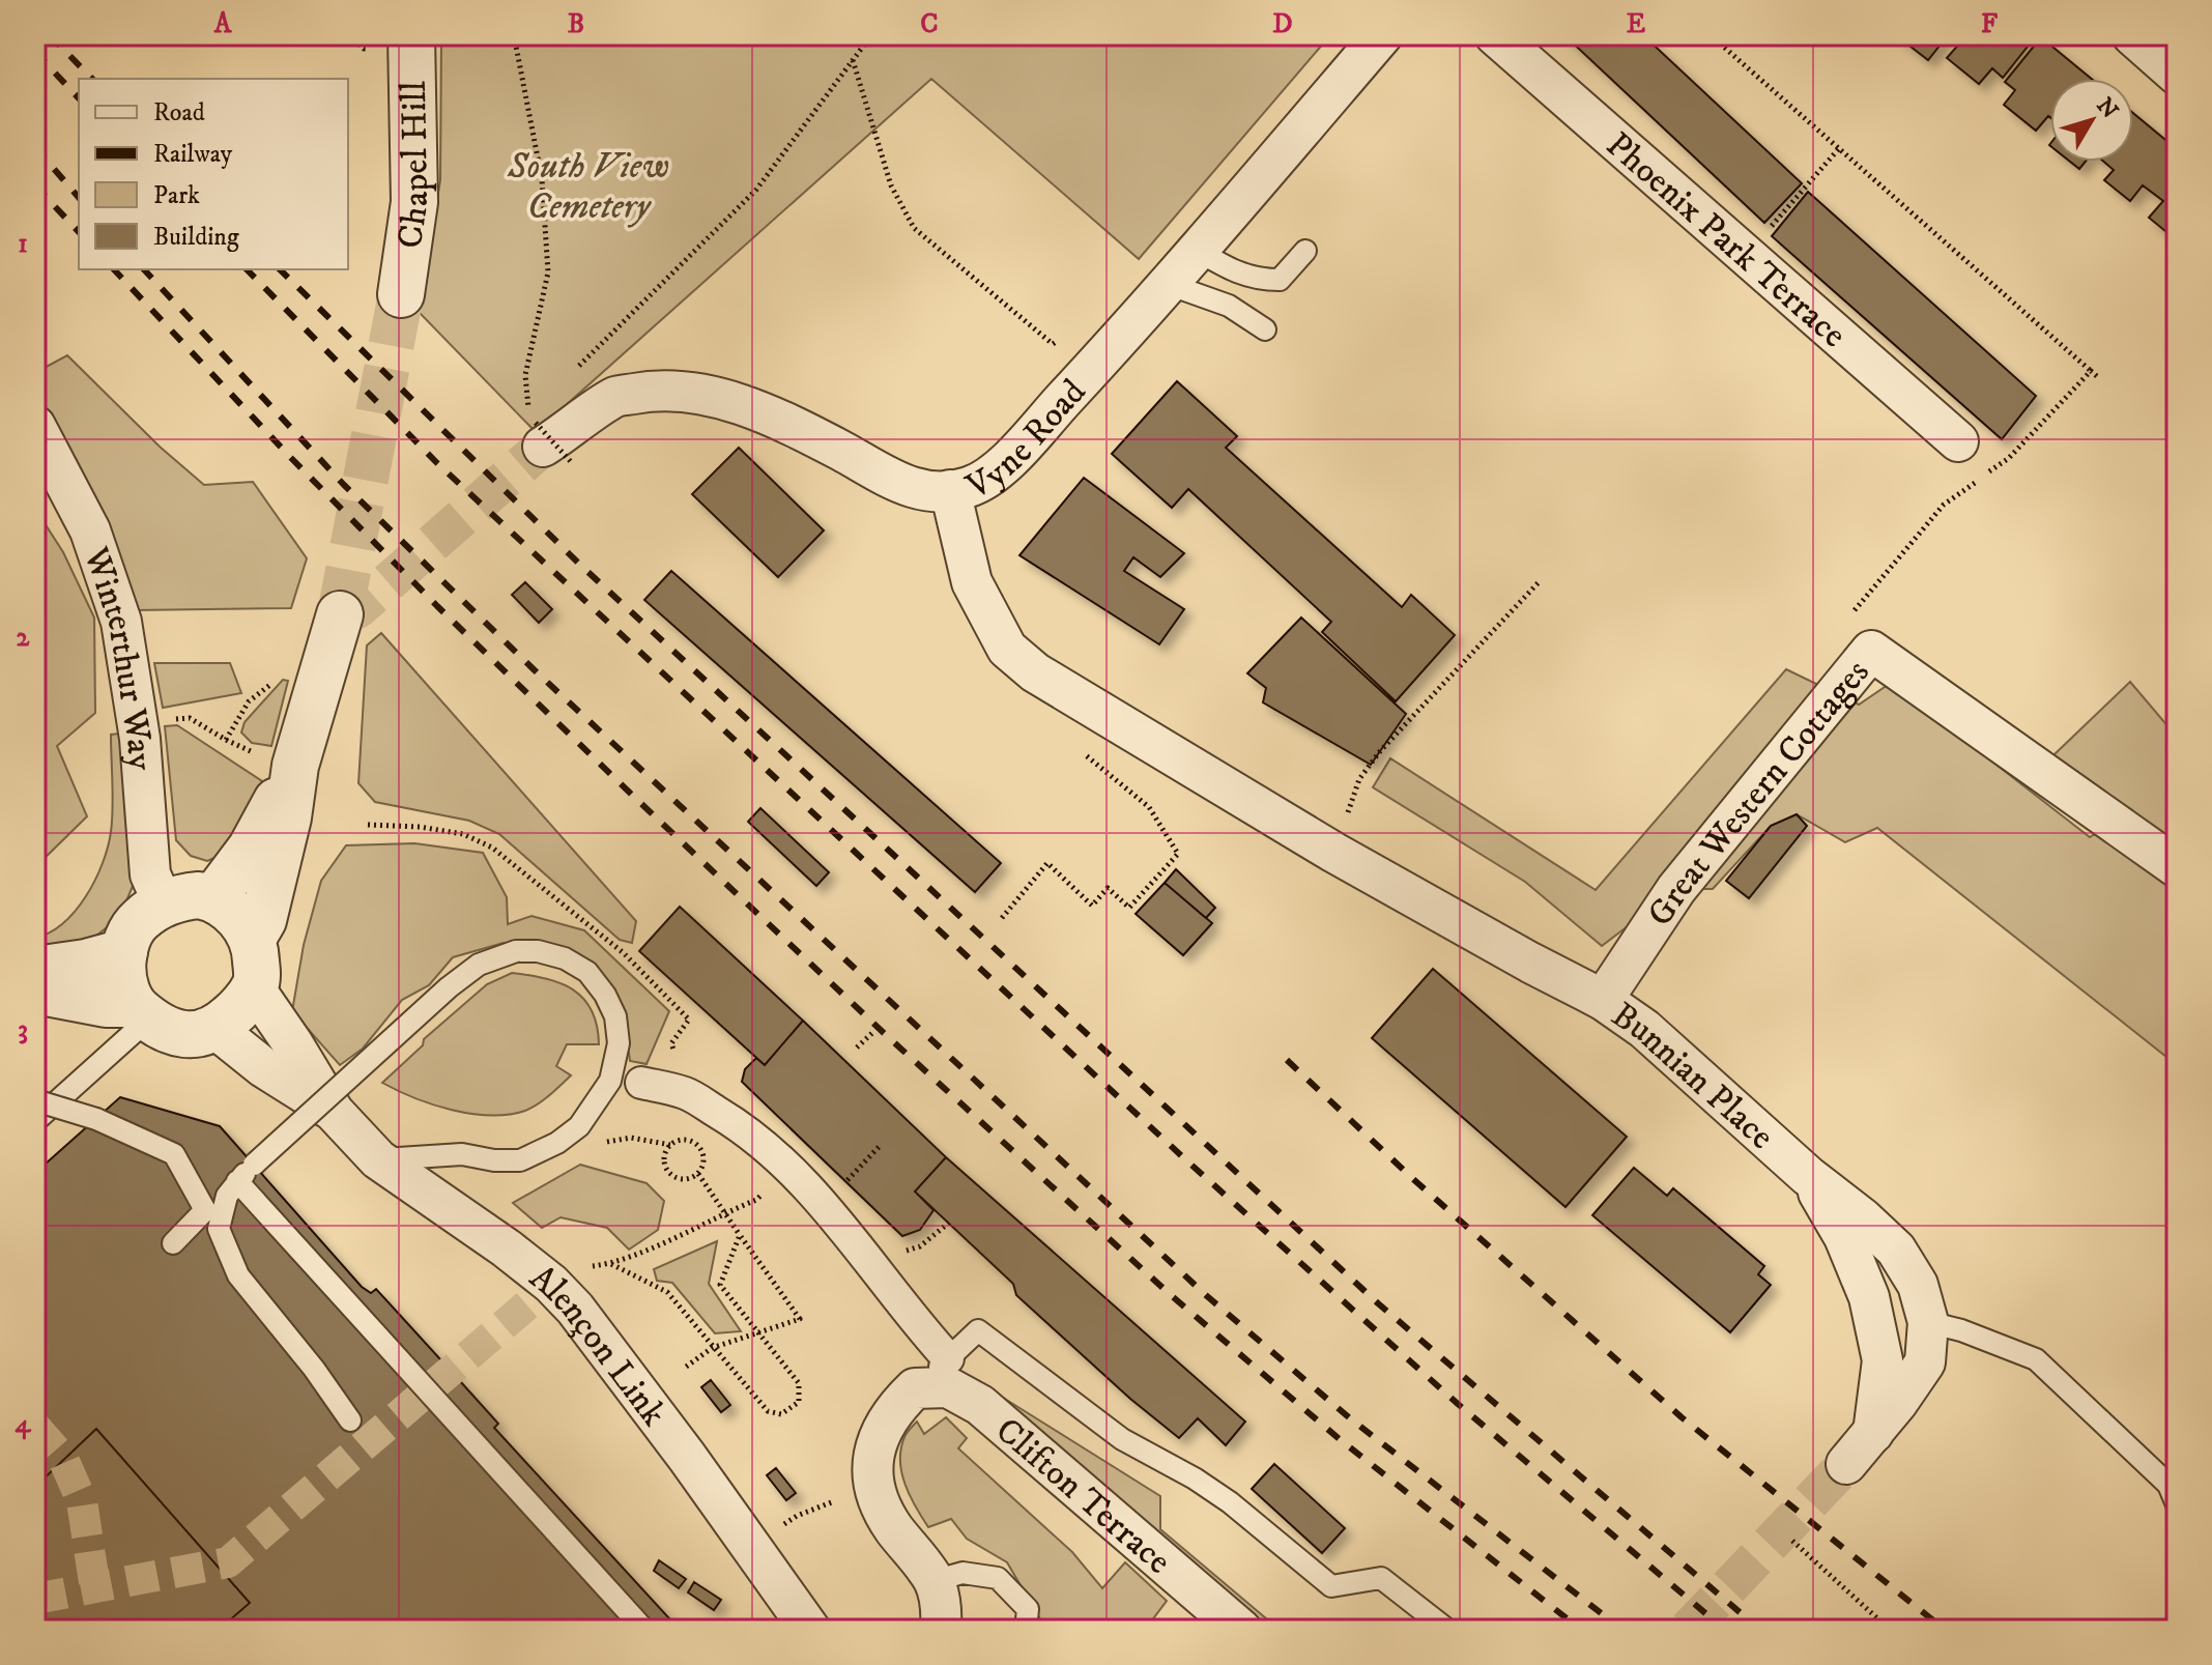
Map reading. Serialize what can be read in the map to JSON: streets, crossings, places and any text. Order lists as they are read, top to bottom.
{
  "streets": {
    "street": [
      "Chapel Hill",
      "Phoenix Park Terrace",
      "Vyne Road",
      "Winterthur Way",
      "Great Western Cottages",
      "Bunnian Place",
      "Alençon Link",
      "Clifton Terrace"
    ]
  },
  "crossings": [
    ["Vyne Road", "Bunnian Place"],
    ["Winterthur Way", "Alençon Link"],
    ["Great Western Cottages", "Bunnian Place"]
  ],
  "parks": ["South View Cemetery"],
  "legend": [
    "Road",
    "Railway",
    "Park",
    "Building"
  ],
  "north": "top right",
  "grid": {
    "columns": [
      "A",
      "B",
      "C",
      "D",
      "E",
      "F"
    ],
    "rows": [
      "1",
      "2",
      "3",
      "4"
    ]
  }
}
